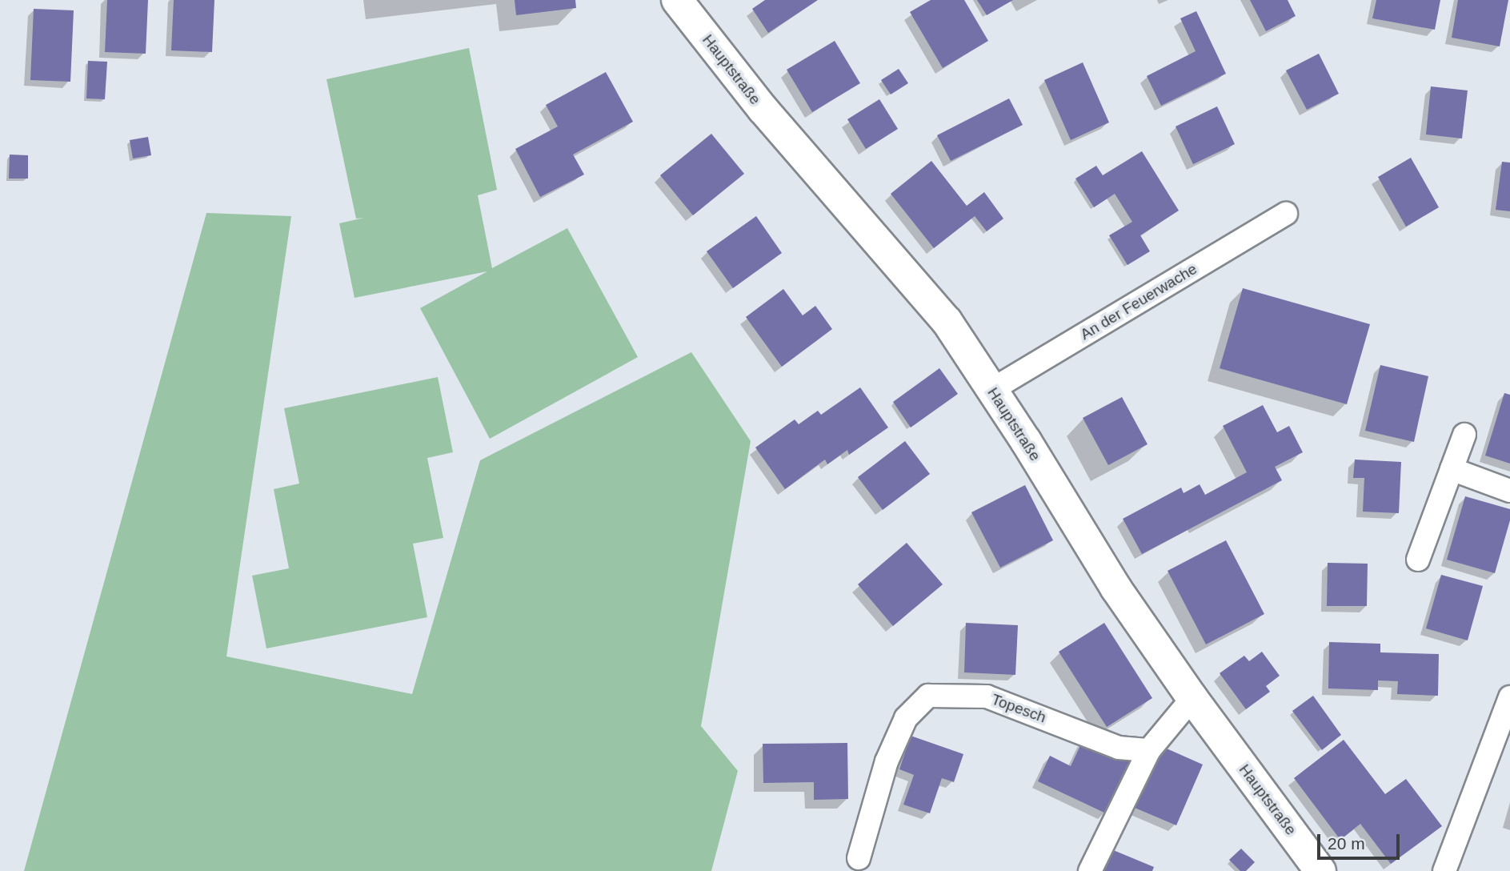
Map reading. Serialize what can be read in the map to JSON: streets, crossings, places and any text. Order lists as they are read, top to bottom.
{
  "streets": {
    "main road": ["Hauptstraße"],
    "street": ["An der Feuerwache", "Topesch"]
  },
  "crossings": [
    ["Hauptstraße", "An der Feuerwache"]
  ],
  "scale_bar": "20 m"
}
